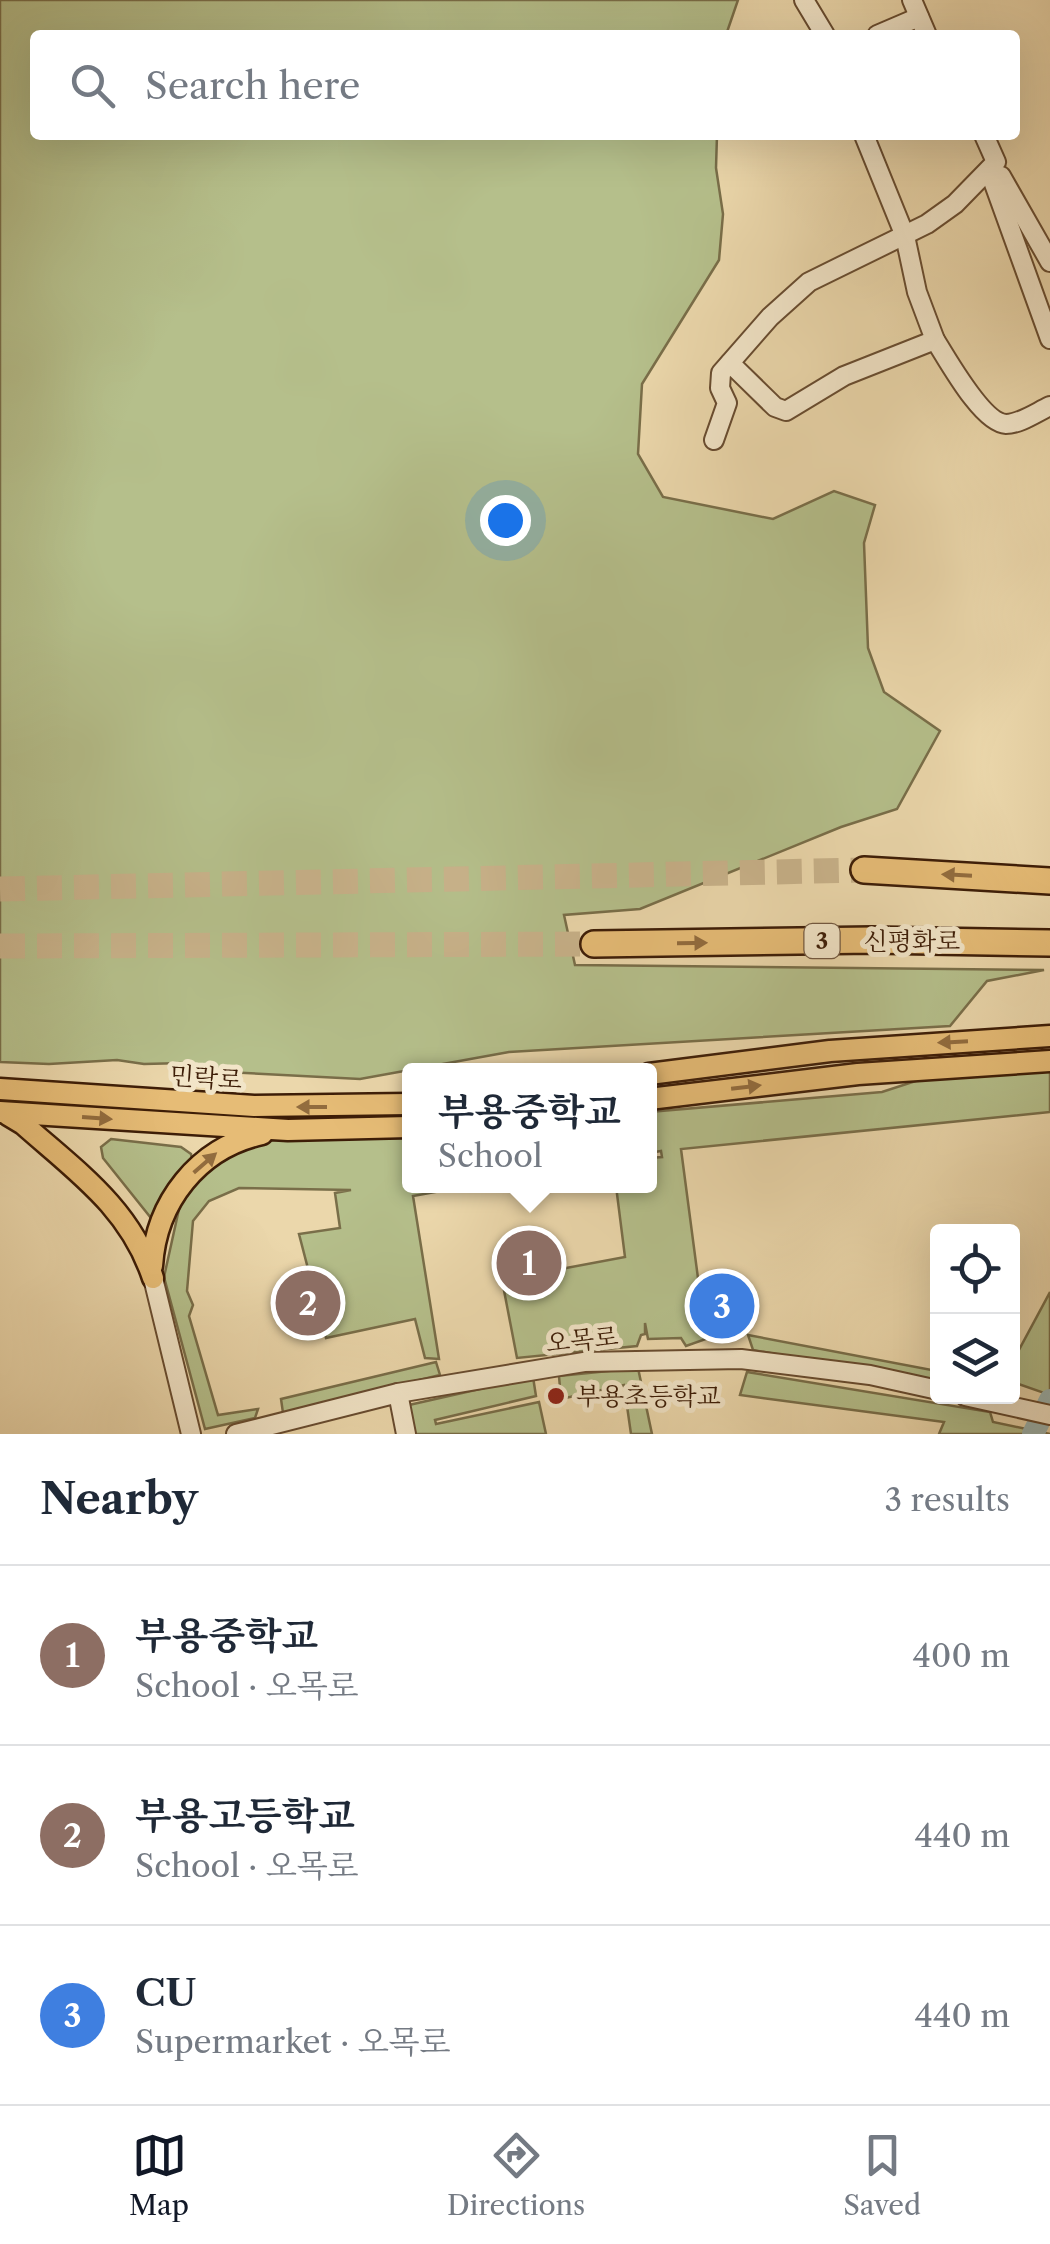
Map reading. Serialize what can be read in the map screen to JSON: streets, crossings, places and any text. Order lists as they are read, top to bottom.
{
  "streets": {
    "highway": ["3", "신평화로"],
    "main road": ["민락로"],
    "street": ["오목로"]
  },
  "places": ["부용초등학교"],
  "page": {
    "search": "Search here",
    "popup": ["부용중학교", "School"],
    "pins": ["1", "2", "3"],
    "heading": ["Nearby", "3 results"],
    "list": [
      {
        "mark": "1",
        "name": "부용중학교",
        "note": "School · 오목로",
        "value": "400 m"
      },
      {
        "mark": "2",
        "name": "부용고등학교",
        "note": "School · 오목로",
        "value": "440 m"
      },
      {
        "mark": "3",
        "name": "CU",
        "note": "Supermarket · 오목로",
        "value": "440 m"
      }
    ],
    "nav": ["Map", "Directions", "Saved"]
  }
}
